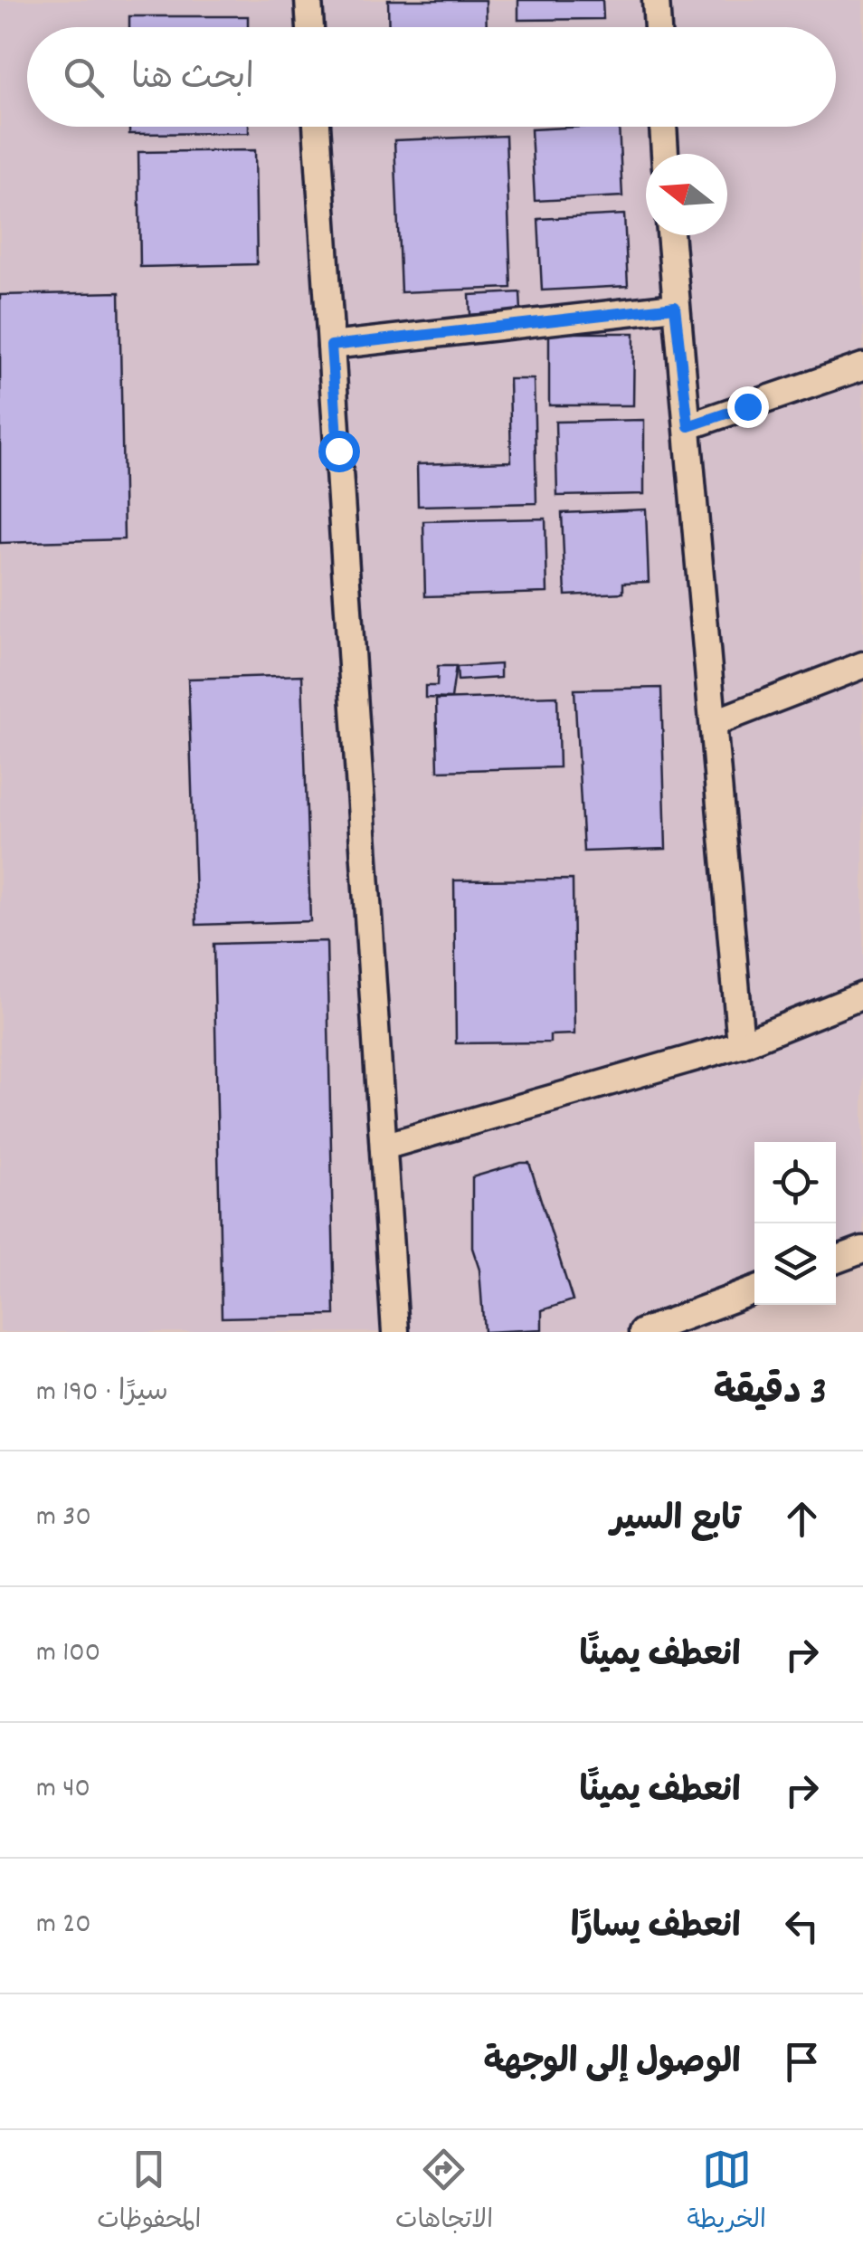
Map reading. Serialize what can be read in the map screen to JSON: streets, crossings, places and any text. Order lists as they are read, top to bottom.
{
  "north": "left",
  "page": {
    "search": "ابحث هنا",
    "heading": ["3 دقيقة", "سيرًا · 190 m"],
    "list": [
      ["تابع السير", "30 m"],
      ["انعطف يمينًا", "100 m"],
      ["انعطف يمينًا", "40 m"],
      ["انعطف يسارًا", "20 m"],
      "الوصول إلى الوجهة"
    ],
    "nav": ["الخريطة", "الاتجاهات", "المحفوظات"]
  }
}
